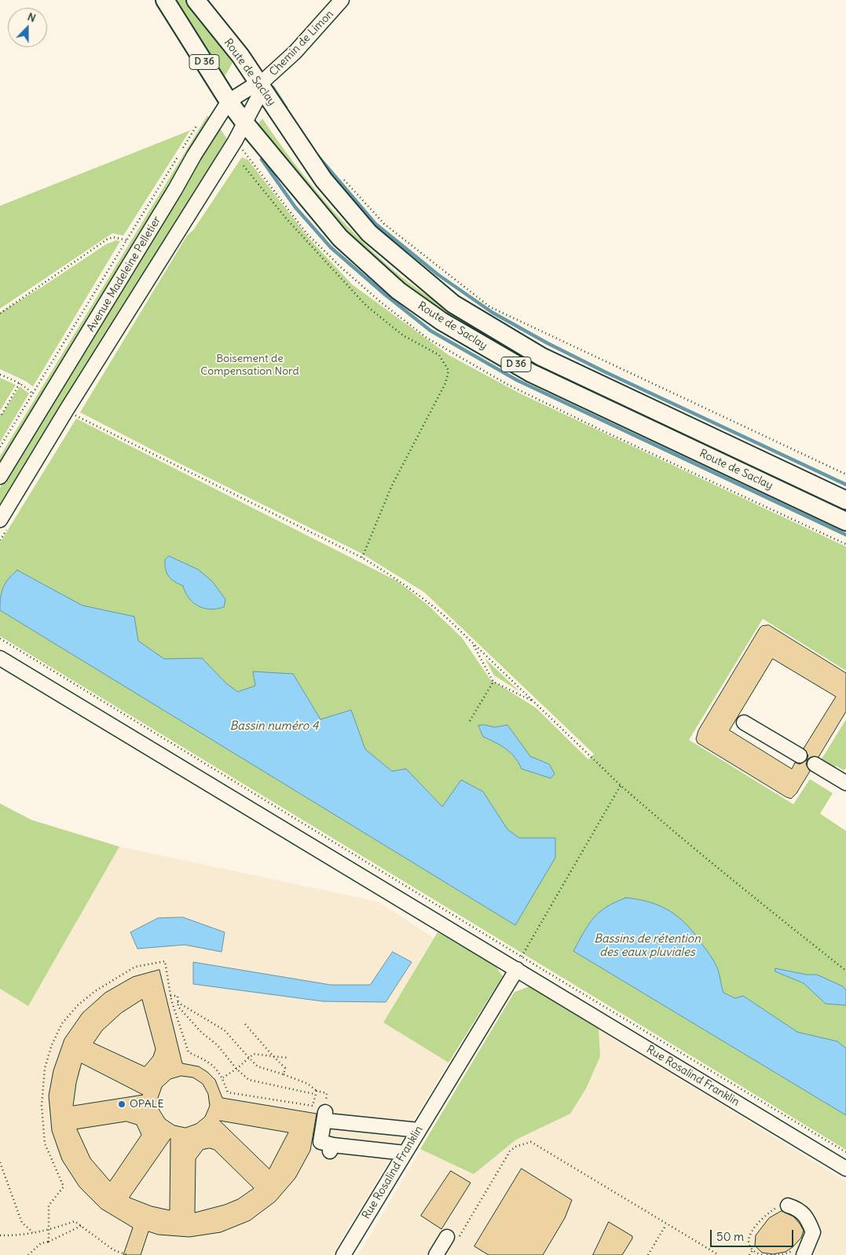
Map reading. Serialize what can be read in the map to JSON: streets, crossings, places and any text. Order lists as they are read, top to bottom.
{
  "streets": {
    "main road": ["D 36", "Route de Saclay"],
    "street": ["Chemin de Limon", "Avenue Madeleine Pelletier", "Rue Rosalind Franklin"]
  },
  "crossings": [
    ["Chemin de Limon", "Route de Saclay"],
    ["Chemin de Limon", "Avenue Madeleine Pelletier"],
    ["Route de Saclay", "Avenue Madeleine Pelletier"]
  ],
  "water": ["Bassin numéro 4", "Bassins de rétention des eaux pluviales"],
  "parks": ["Boisement de Compensation Nord"],
  "places": ["OPALE"],
  "scale_bar": "50 m",
  "north": "top"
}
